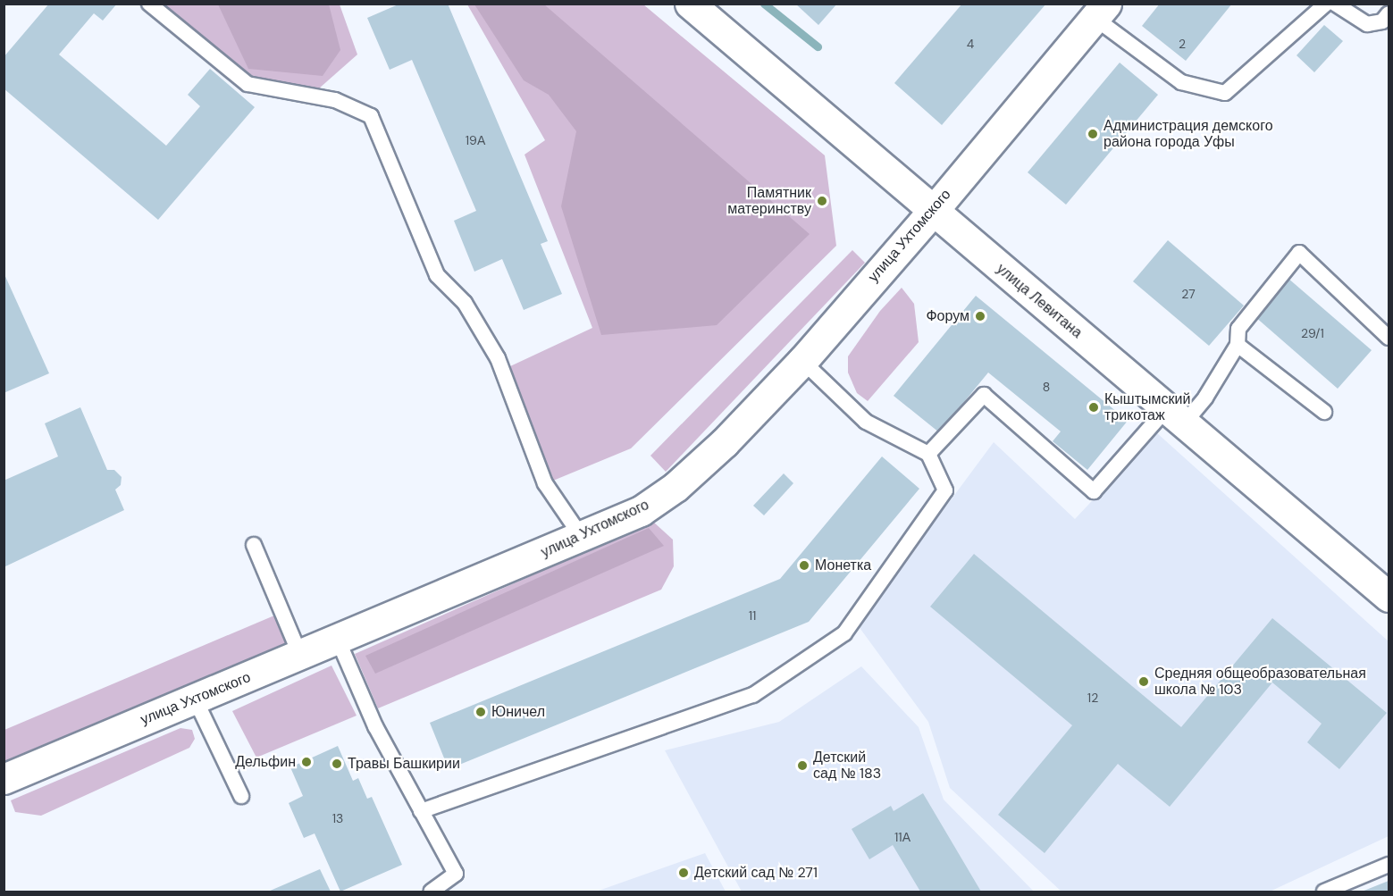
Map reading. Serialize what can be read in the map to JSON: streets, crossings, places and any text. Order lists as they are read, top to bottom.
{
  "streets": {
    "street": ["улица Ухтомского", "улица Левитана"]
  },
  "crossings": [
    ["улица Ухтомского", "улица Левитана"]
  ],
  "places": [
    "Администрация демского района города Уфы",
    "Памятник материнству",
    "Форум",
    "Кыштымский трикотаж",
    "Монетка",
    "Средняя общеобразовательная школа № 103",
    "Юничел",
    "Дельфин",
    "Травы Башкирии",
    "Детский сад № 183",
    "Детский сад № 271"
  ],
  "house_numbers": [
    "4",
    "2",
    "19А",
    "27",
    "29/1",
    "8",
    "11",
    "12",
    "13",
    "11А"
  ]
}
